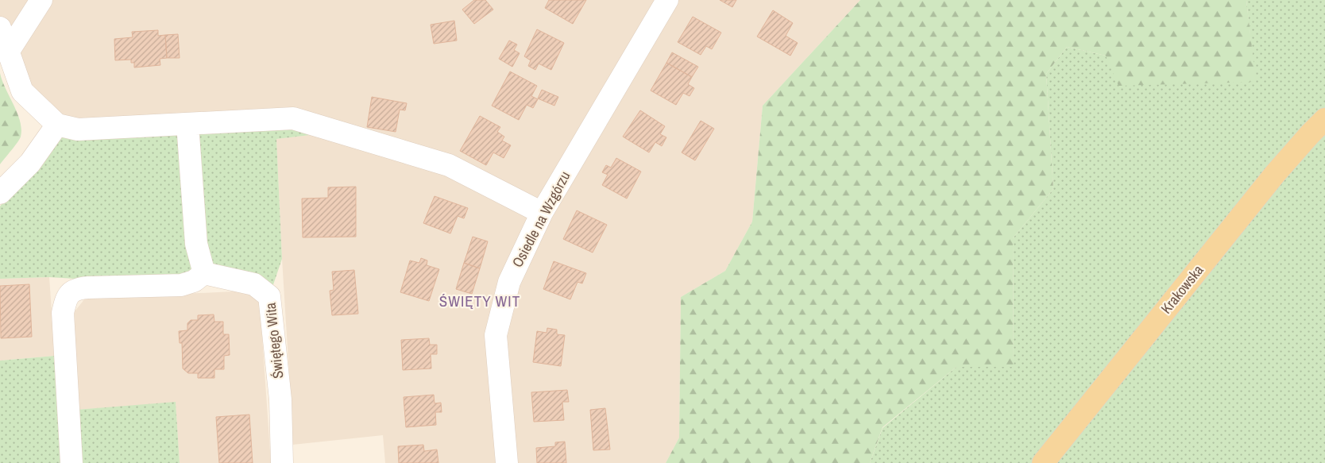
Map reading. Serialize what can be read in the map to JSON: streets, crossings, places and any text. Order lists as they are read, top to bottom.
{
  "streets": {
    "main road": ["Krakowska"],
    "street": ["Osiedle na Wzgórzu", "Świętego Wita"]
  },
  "districts": ["ŚWIĘTY WIT"]
}
